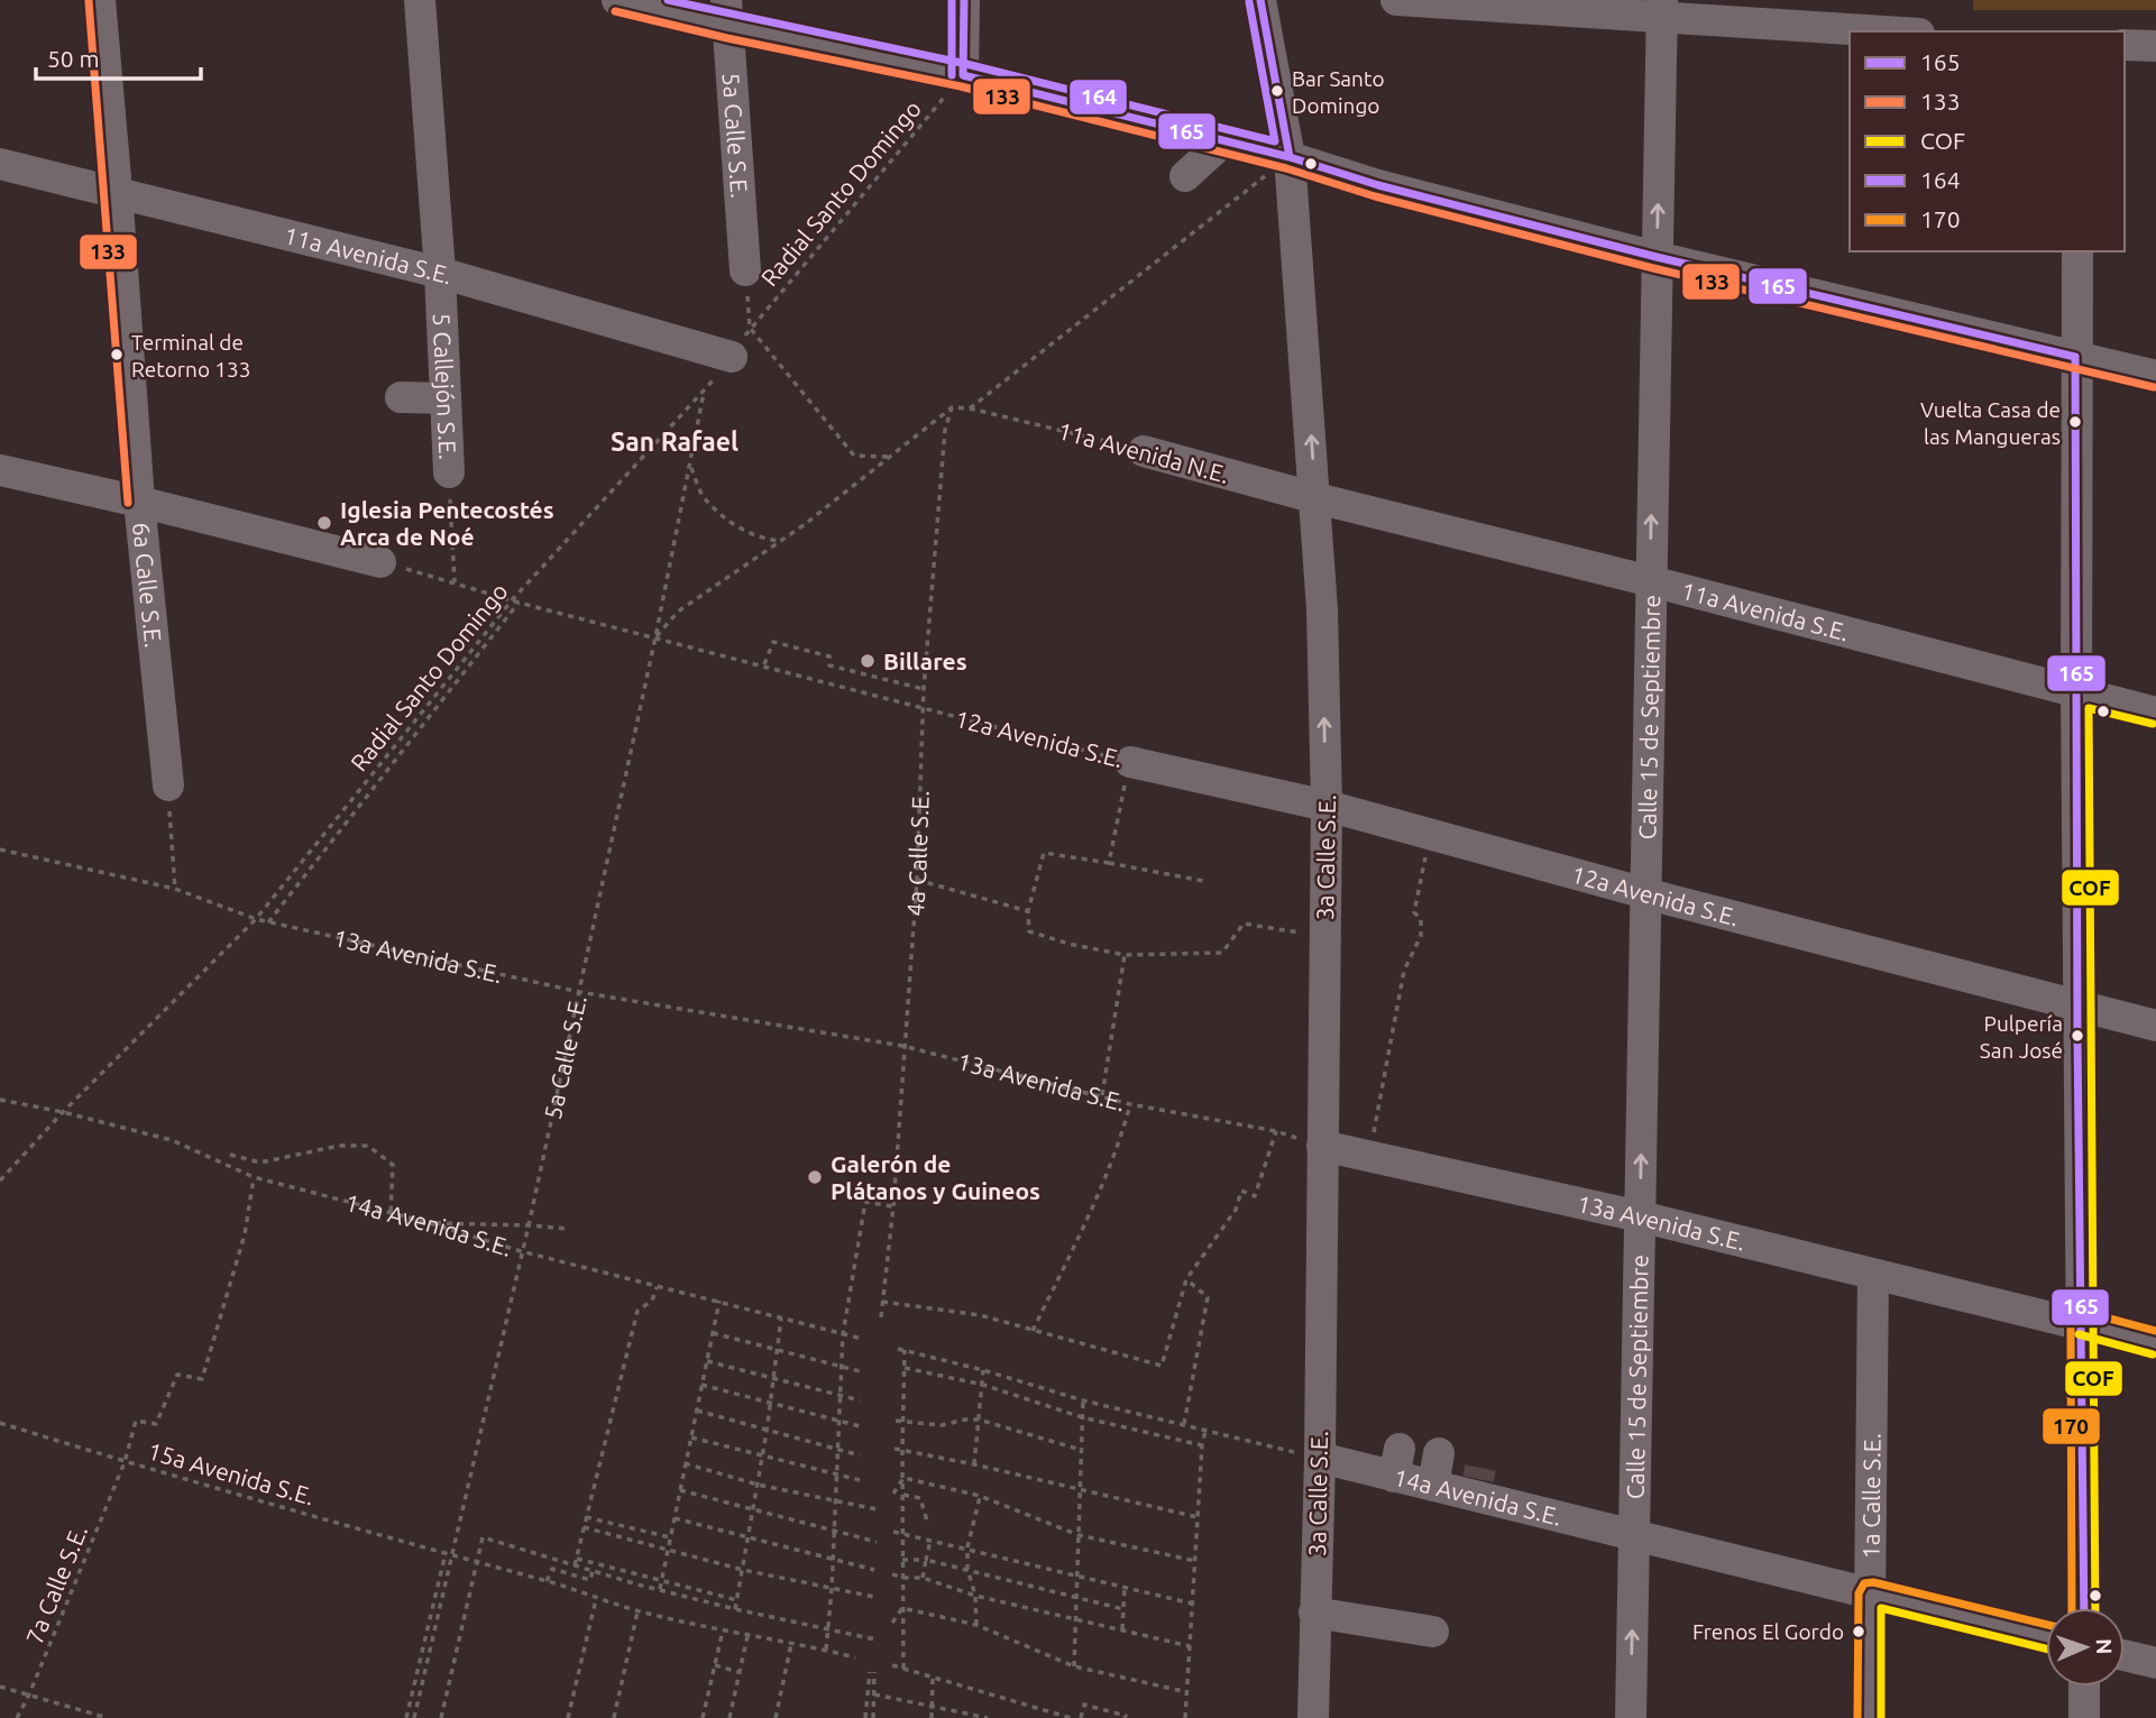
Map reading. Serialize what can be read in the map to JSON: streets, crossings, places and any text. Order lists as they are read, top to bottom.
{
  "streets": {
    "street": [
      "5a Calle S.E.",
      "11a Avenida S.E.",
      "5 Callejón S.E.",
      "11a Avenida N.E.",
      "6a Calle S.E.",
      "Calle 15 de Septiembre",
      "12a Avenida S.E.",
      "3a Calle S.E.",
      "13a Avenida S.E.",
      "14a Avenida S.E.",
      "1a Calle S.E."
    ],
    "path": [
      "Radial Santo Domingo",
      "4a Calle S.E.",
      "15a Avenida S.E.",
      "7a Calle S.E."
    ]
  },
  "crossings": [
    ["5a Calle S.E.", "Radial Santo Domingo"],
    ["5a Calle S.E.", "12a Avenida S.E."],
    ["5a Calle S.E.", "13a Avenida S.E."],
    ["5a Calle S.E.", "14a Avenida S.E."],
    ["5a Calle S.E.", "15a Avenida S.E."],
    ["Radial Santo Domingo", "11a Avenida S.E."],
    ["Radial Santo Domingo", "12a Avenida S.E."],
    ["Radial Santo Domingo", "13a Avenida S.E."],
    ["Radial Santo Domingo", "14a Avenida S.E."],
    ["11a Avenida S.E.", "5 Callejón S.E."],
    ["11a Avenida S.E.", "11a Avenida N.E."],
    ["11a Avenida S.E.", "6a Calle S.E."],
    ["11a Avenida S.E.", "Calle 15 de Septiembre"],
    ["11a Avenida S.E.", "3a Calle S.E."],
    ["5 Callejón S.E.", "12a Avenida S.E."],
    ["11a Avenida N.E.", "3a Calle S.E."],
    ["Calle 15 de Septiembre", "12a Avenida S.E."],
    ["Calle 15 de Septiembre", "13a Avenida S.E."],
    ["Calle 15 de Septiembre", "14a Avenida S.E."],
    ["12a Avenida S.E.", "4a Calle S.E."],
    ["12a Avenida S.E.", "3a Calle S.E."],
    ["4a Calle S.E.", "13a Avenida S.E."],
    ["3a Calle S.E.", "13a Avenida S.E."],
    ["3a Calle S.E.", "14a Avenida S.E."],
    ["13a Avenida S.E.", "1a Calle S.E."],
    ["14a Avenida S.E.", "1a Calle S.E."],
    ["14a Avenida S.E.", "7a Calle S.E."],
    ["15a Avenida S.E.", "7a Calle S.E."]
  ],
  "one_way": ["Calle 15 de Septiembre", "3a Calle S.E."],
  "districts": ["San Rafael"],
  "places": [
    "Bar Santo Domingo",
    "Terminal de Retorno 133",
    "Vuelta Casa de las Mangueras",
    "Iglesia Pentecostés Arca de Noé",
    "Billares",
    "Pulpería San José",
    "Galerón de Plátanos y Guineos",
    "Frenos El Gordo"
  ],
  "lines": [
    "transit line 165",
    "transit line 164",
    "transit line 133",
    "transit line COF",
    "transit line 170"
  ],
  "legend": [
    "165",
    "133",
    "COF",
    "164",
    "170"
  ],
  "scale_bar": "50 m",
  "north": "right"
}
